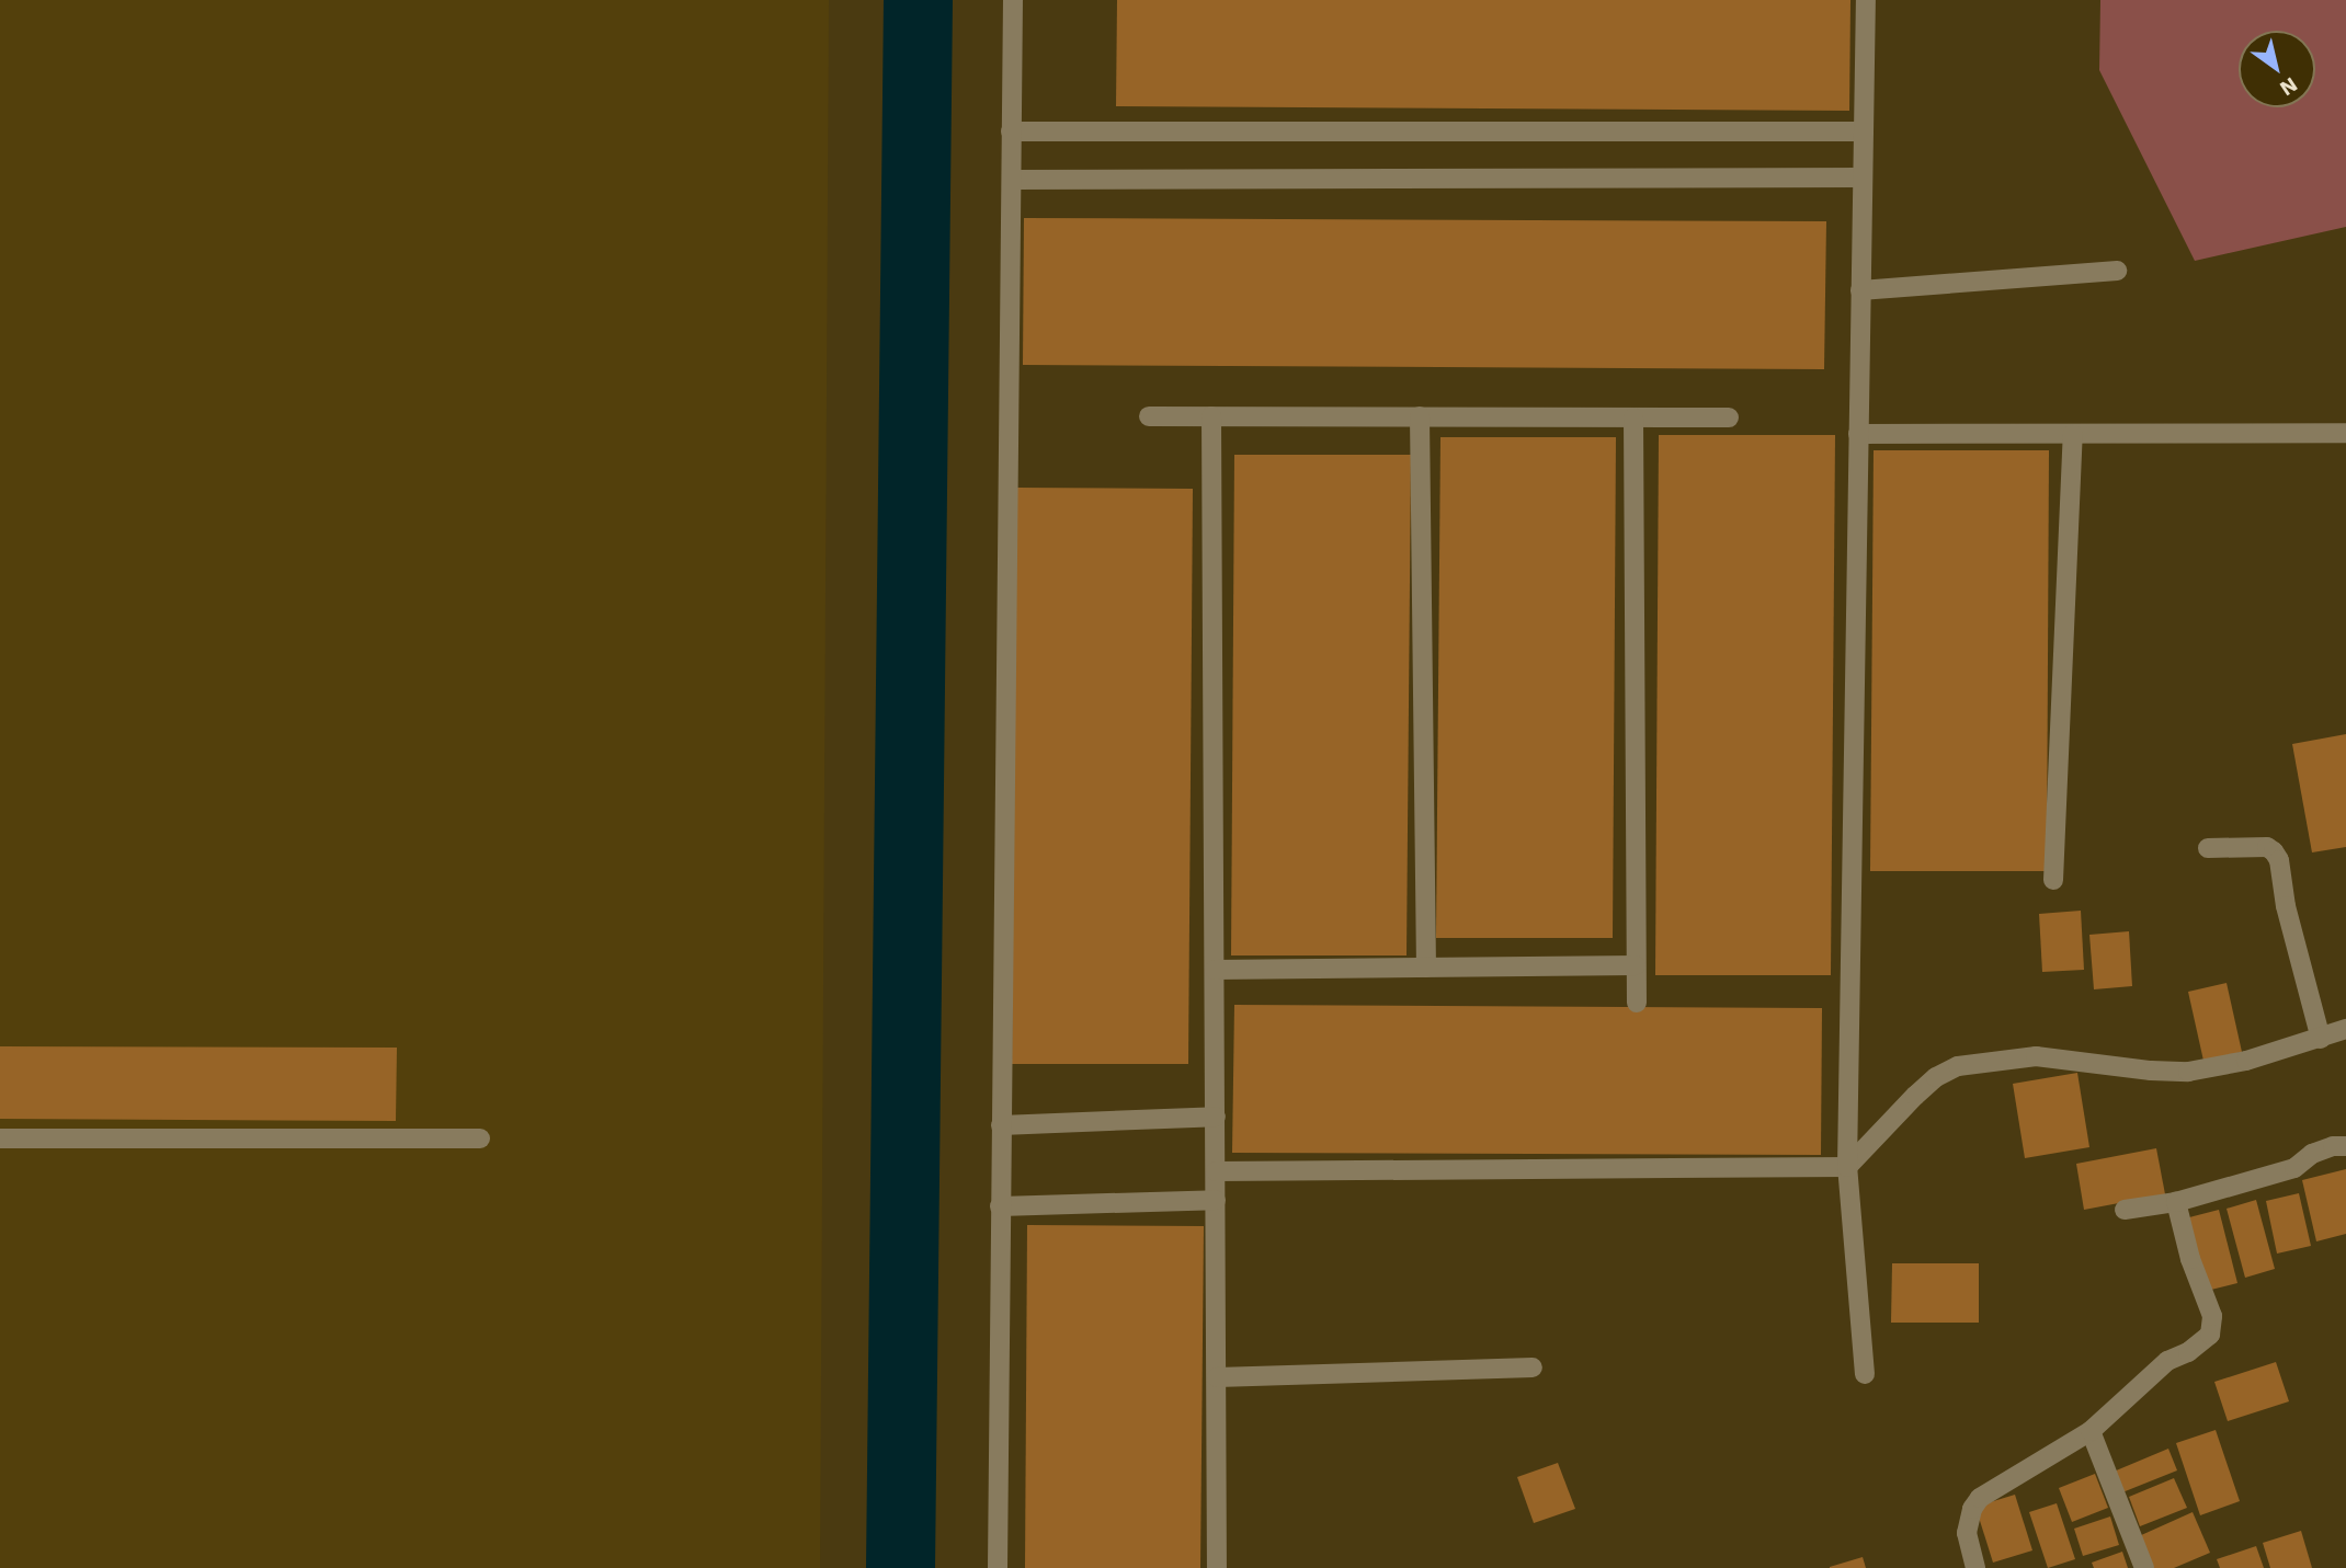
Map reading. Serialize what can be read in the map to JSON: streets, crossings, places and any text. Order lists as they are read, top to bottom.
{
  "north": "bottom right"
}
